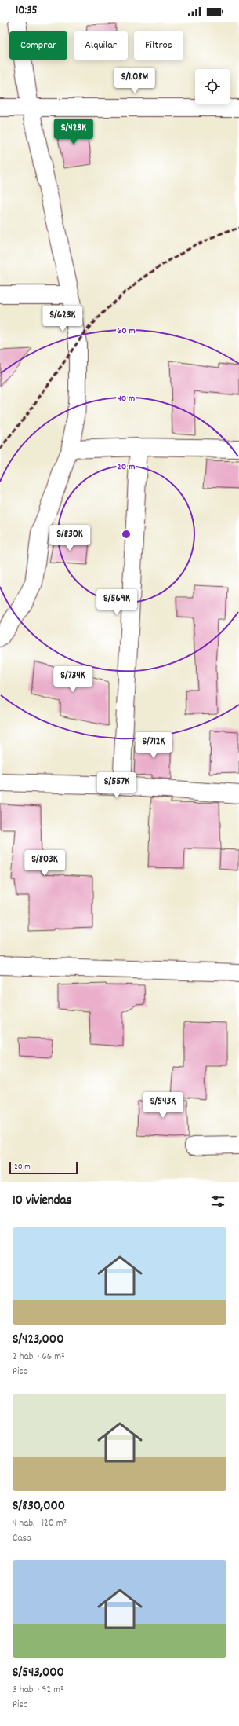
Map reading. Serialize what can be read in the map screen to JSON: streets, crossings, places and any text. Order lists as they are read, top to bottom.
{
  "scale_bar": "20 m",
  "page": {
    "status": "10:35",
    "chip": ["Comprar", "Alquilar", "Filtros"],
    "price": [
      "S/1.08M",
      "S/423K",
      "S/623K",
      "S/830K",
      "S/569K",
      "S/734K",
      "S/712K",
      "S/557K",
      "S/803K",
      "S/543K"
    ],
    "scale": "20 m",
    "heading": "10 viviendas",
    "list": [
      {
        "name": "S/423,000",
        "note": "2 hab. · 66 m² · Piso"
      },
      {
        "name": "S/830,000",
        "note": "4 hab. · 120 m² · Casa"
      },
      {
        "name": "S/543,000",
        "note": "3 hab. · 92 m² · Piso"
      }
    ]
  },
  "rings": ["60 m", "40 m", "20 m"]
}
